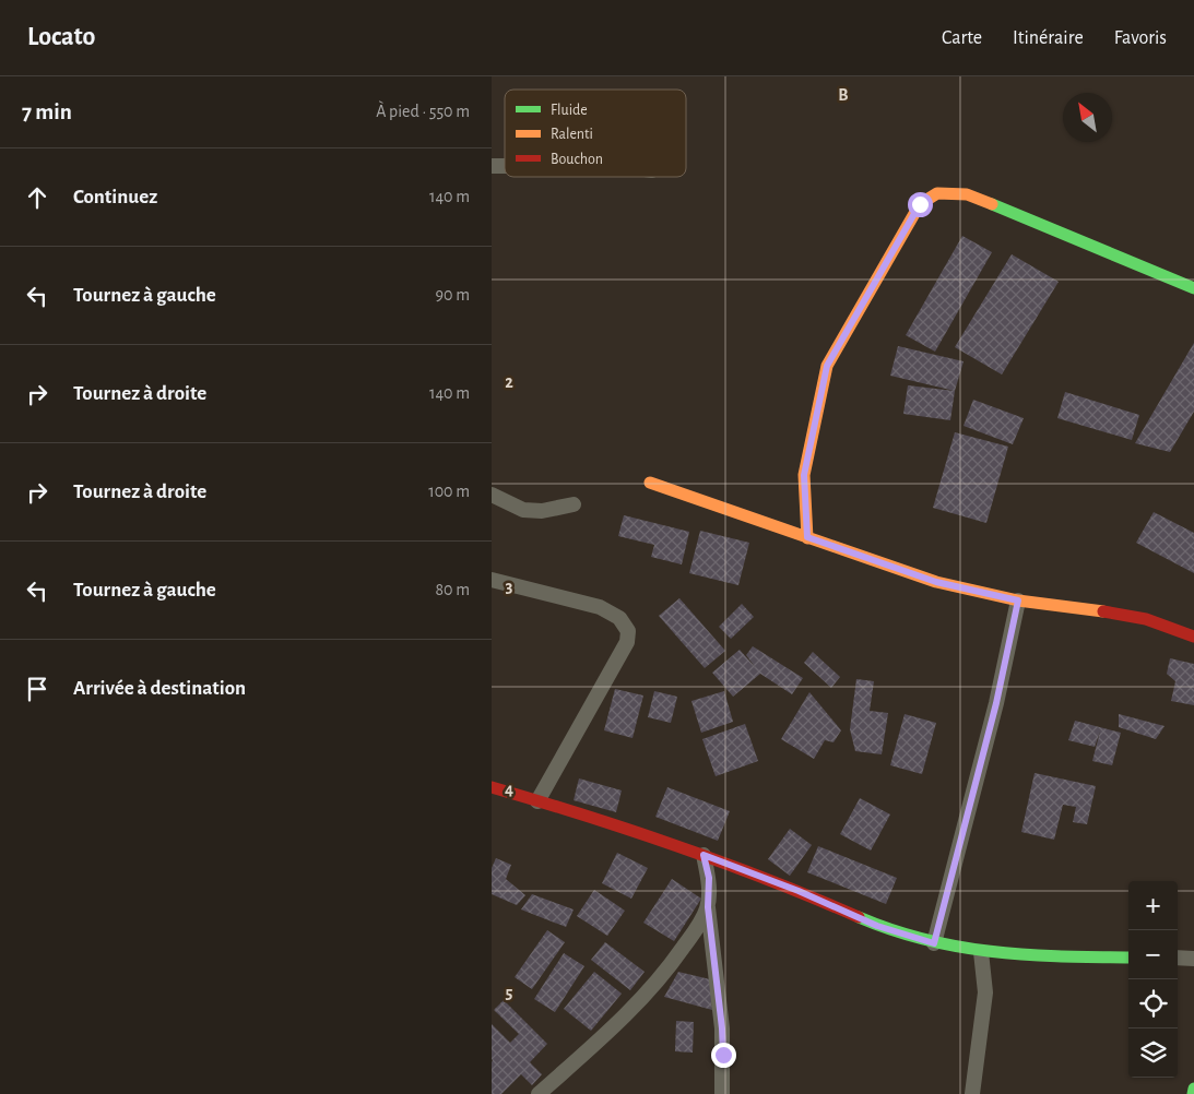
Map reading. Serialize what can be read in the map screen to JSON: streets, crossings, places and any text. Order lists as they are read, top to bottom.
{
  "legend": ["Fluide", "Ralenti", "Bouchon"],
  "north": "top left",
  "page": {
    "header": "Locato",
    "nav": ["Carte", "Itinéraire", "Favoris"],
    "heading": ["7 min", "À pied · 550 m"],
    "list": [
      ["Continuez", "140 m"],
      ["Tournez à gauche", "90 m"],
      ["Tournez à droite", "140 m"],
      ["Tournez à droite", "100 m"],
      ["Tournez à gauche", "80 m"],
      "Arrivée à destination"
    ],
    "map_buttons": ["+", "−"]
  },
  "grid": {
    "columns": ["B"],
    "rows": [
      "2",
      "3",
      "4",
      "5"
    ]
  }
}
